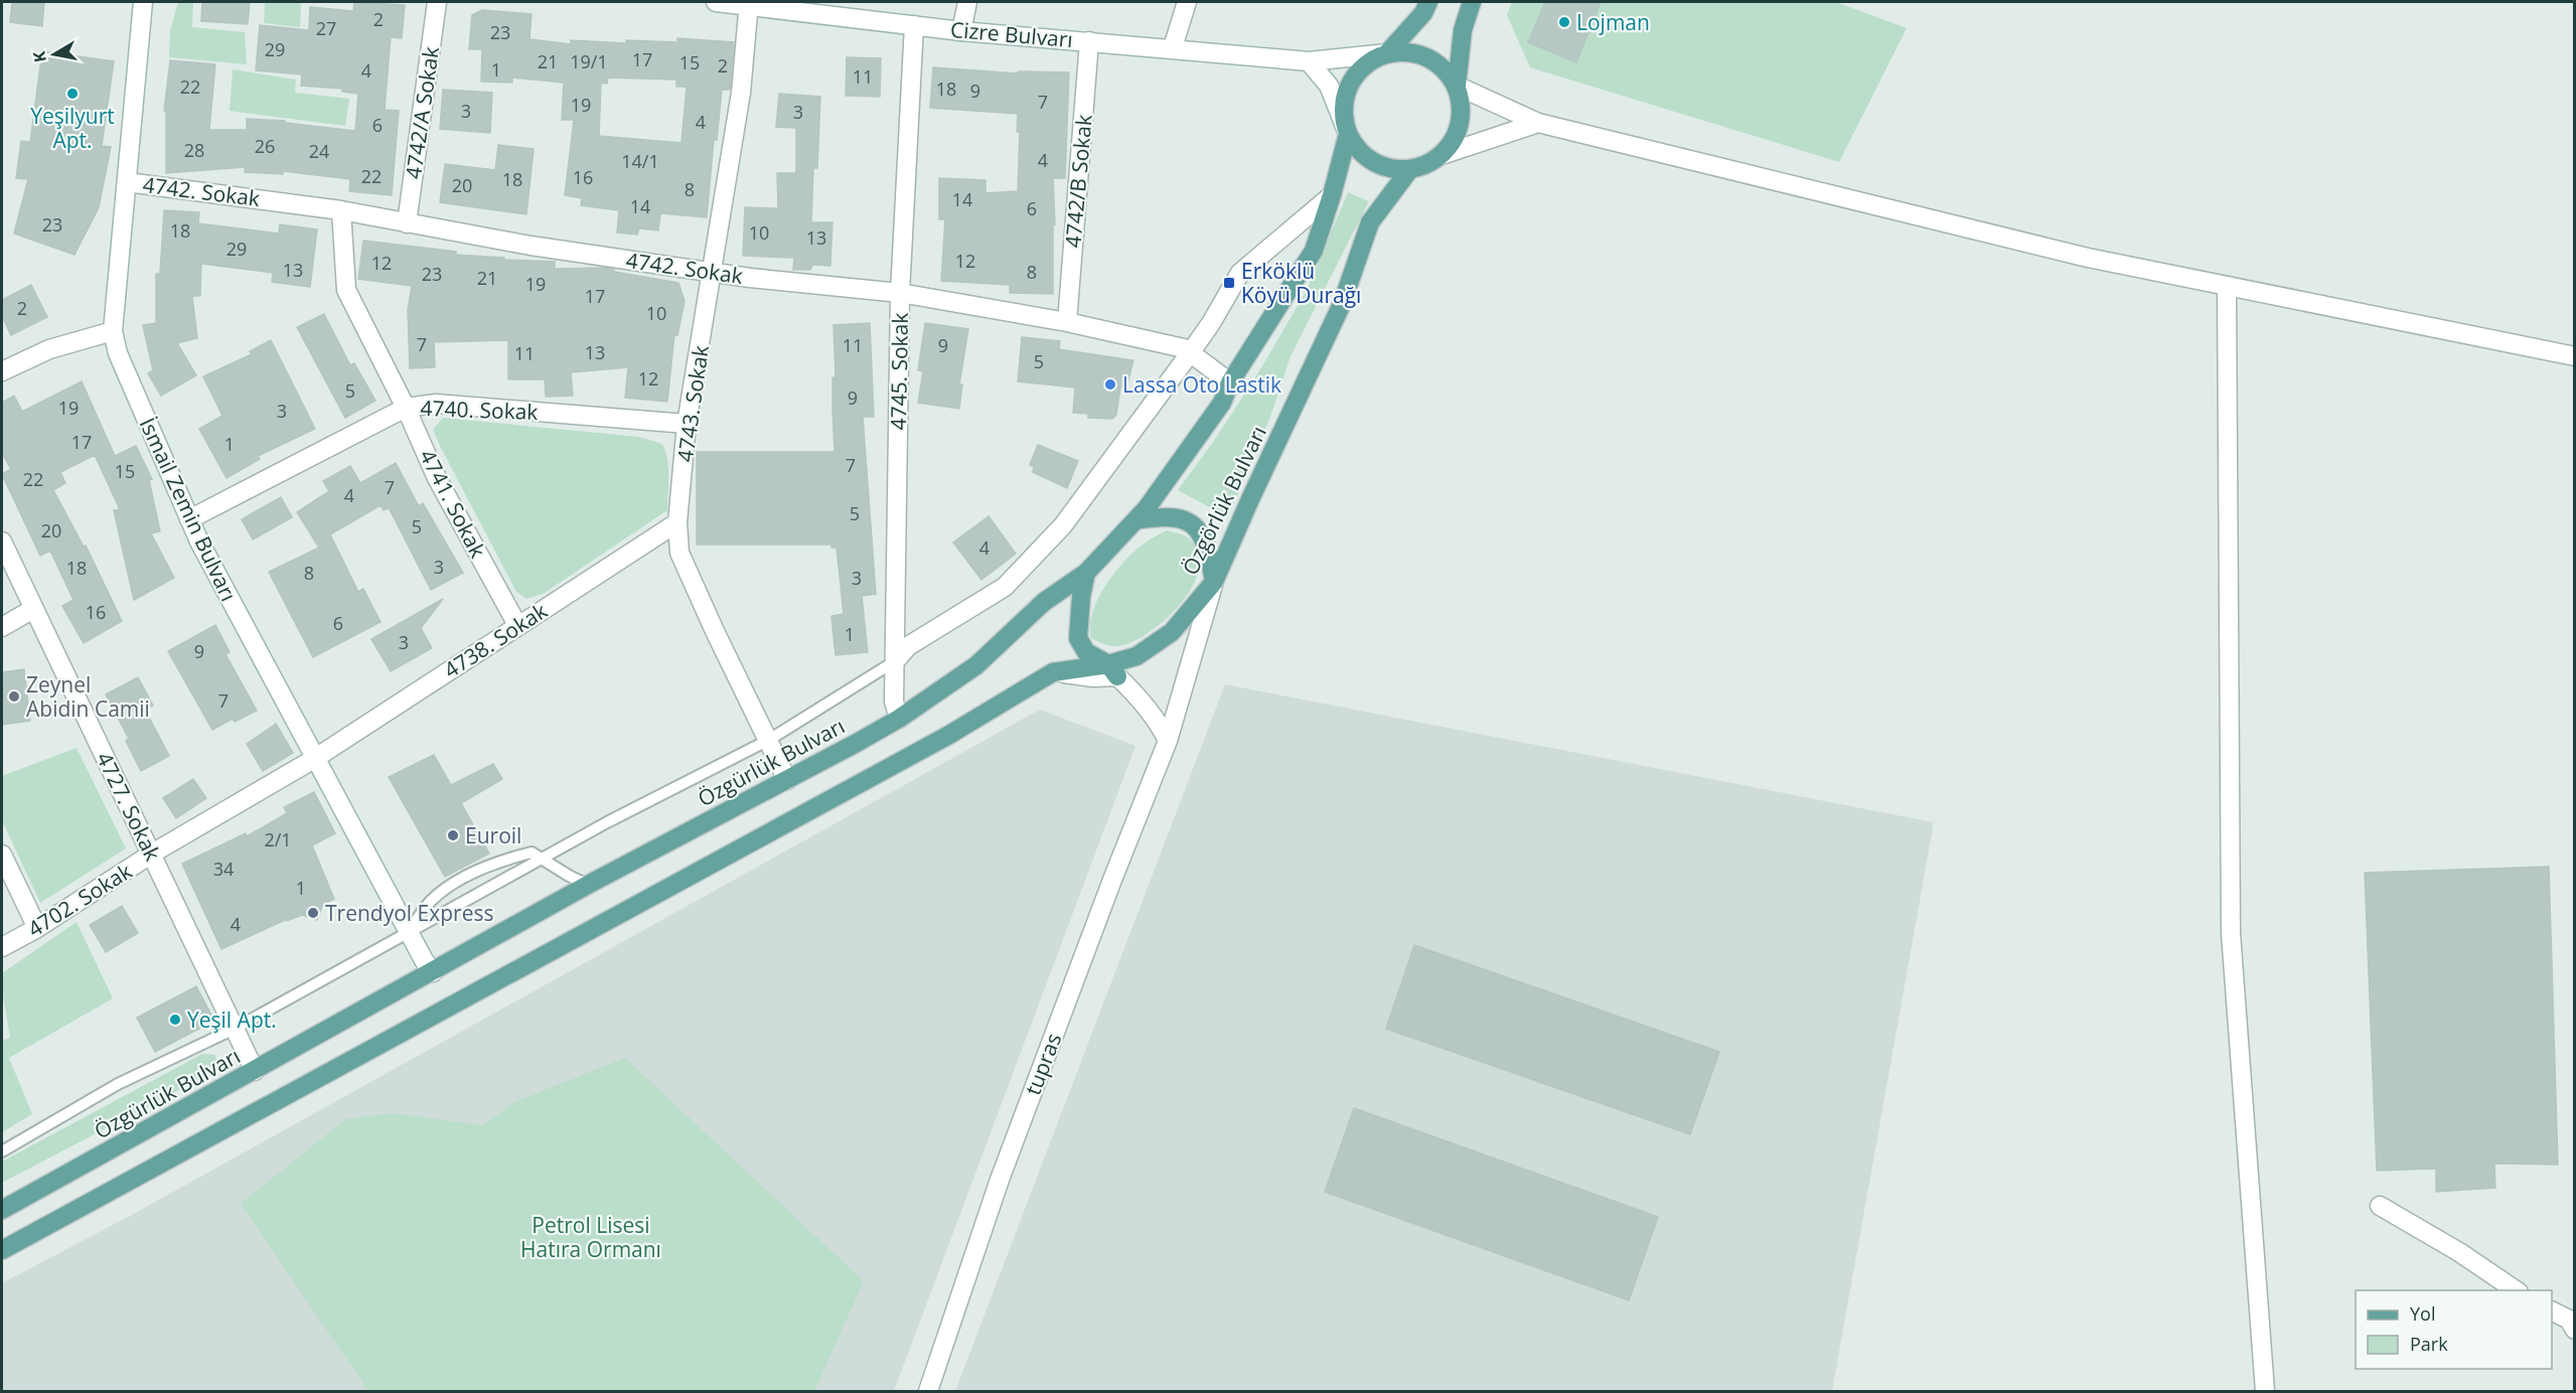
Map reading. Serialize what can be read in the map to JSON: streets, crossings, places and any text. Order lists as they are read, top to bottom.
{
  "streets": {
    "main road": ["Özgörlük Bulvarı", "Özgürlük Bulvarı"],
    "street": [
      "Cizre Bulvarı",
      "4742/A Sokak",
      "4742/B Sokak",
      "4742. Sokak",
      "4745. Sokak",
      "4743. Sokak",
      "4740. Sokak",
      "4741. Sokak",
      "İsmail Zemin Bulvarı",
      "4738. Sokak",
      "4727. Sokak",
      "4702. Sokak",
      "tupras"
    ]
  },
  "crossings": [
    ["Cizre Bulvarı", "4742/B Sokak"],
    ["Cizre Bulvarı", "4745. Sokak"],
    ["Cizre Bulvarı", "4743. Sokak"],
    ["Cizre Bulvarı", "Özgörlük Bulvarı"],
    ["Cizre Bulvarı", "Özgürlük Bulvarı"],
    ["4742/A Sokak", "4742. Sokak"],
    ["4742/B Sokak", "4742. Sokak"],
    ["4742. Sokak", "4745. Sokak"],
    ["4742. Sokak", "4743. Sokak"],
    ["4742. Sokak", "4741. Sokak"],
    ["4742. Sokak", "İsmail Zemin Bulvarı"],
    ["4742. Sokak", "Özgürlük Bulvarı"],
    ["4745. Sokak", "Özgürlük Bulvarı"],
    ["4743. Sokak", "4740. Sokak"],
    ["4743. Sokak", "4738. Sokak"],
    ["4743. Sokak", "Özgürlük Bulvarı"],
    ["4740. Sokak", "4741. Sokak"],
    ["4740. Sokak", "İsmail Zemin Bulvarı"],
    ["Özgörlük Bulvarı", "Özgürlük Bulvarı"],
    ["Özgörlük Bulvarı", "tupras"],
    ["4741. Sokak", "4738. Sokak"],
    ["İsmail Zemin Bulvarı", "4738. Sokak"],
    ["İsmail Zemin Bulvarı", "Özgürlük Bulvarı"],
    ["İsmail Zemin Bulvarı", "4702. Sokak"],
    ["4738. Sokak", "4702. Sokak"],
    ["Özgürlük Bulvarı", "4727. Sokak"],
    ["Özgürlük Bulvarı", "tupras"],
    ["4727. Sokak", "4702. Sokak"]
  ],
  "parks": ["Petrol Lisesi Hatıra Ormanı"],
  "places": {
    "other": [
      "Lojman",
      "Yeşilyurt Apt.",
      "Lassa Oto Lastik",
      "Zeynel Abidin Camii",
      "Euroil",
      "Trendyol Express",
      "Yeşil Apt."
    ],
    "transit": ["Erköklü Köyü Durağı"]
  },
  "house_numbers": [
    "2",
    "27",
    "23",
    "29",
    "17",
    "21",
    "19/1",
    "15",
    "2",
    "1",
    "4",
    "11",
    "22",
    "18",
    "9",
    "7",
    "19",
    "3",
    "3",
    "4",
    "6",
    "26",
    "28",
    "24",
    "4",
    "14/1",
    "22",
    "16",
    "18",
    "20",
    "8",
    "14",
    "14",
    "6",
    "23",
    "18",
    "10",
    "13",
    "29",
    "12",
    "12",
    "13",
    "8",
    "23",
    "21",
    "19",
    "17",
    "2",
    "10",
    "7",
    "11",
    "9",
    "13",
    "11",
    "5",
    "12",
    "5",
    "9",
    "19",
    "3",
    "17",
    "1",
    "7",
    "15",
    "22",
    "7",
    "4",
    "5",
    "5",
    "20",
    "4",
    "3",
    "18",
    "8",
    "3",
    "16",
    "6",
    "1",
    "3",
    "9",
    "7",
    "2/1",
    "34",
    "1",
    "4"
  ],
  "legend": ["Yol", "Park"],
  "north": "left"
}
